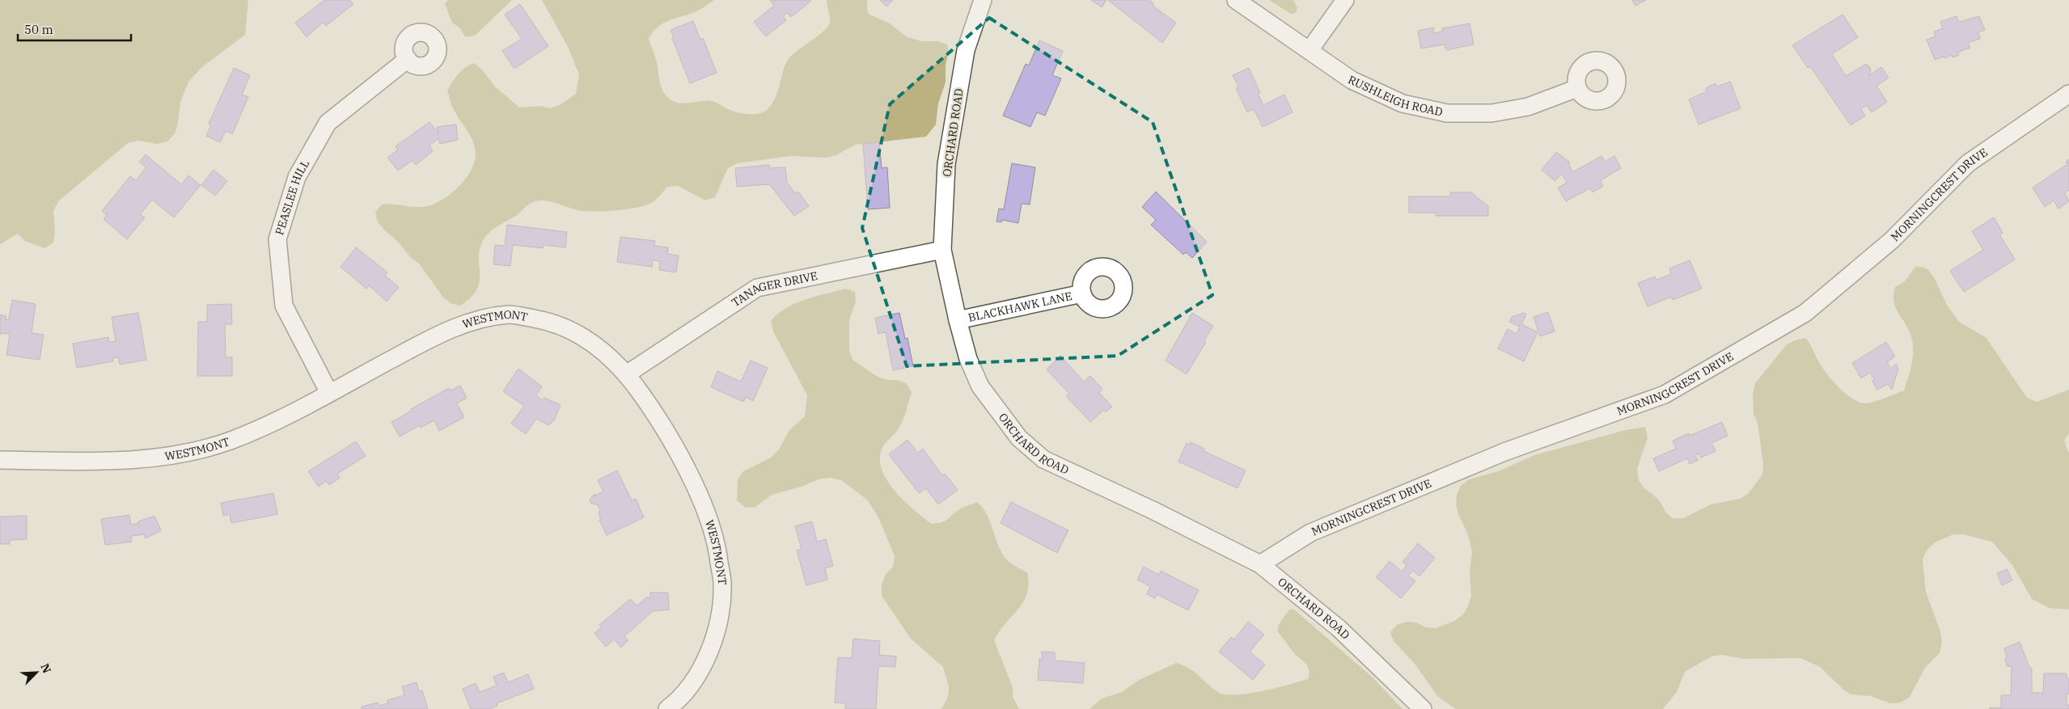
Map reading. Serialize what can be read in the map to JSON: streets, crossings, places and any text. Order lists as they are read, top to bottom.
{
  "streets": {
    "street": [
      "RUSHLEIGH ROAD",
      "ORCHARD ROAD",
      "MORNINGCREST DRIVE",
      "PEASLEE HILL",
      "TANAGER DRIVE",
      "BLACKHAWK LANE",
      "WESTMONT"
    ]
  },
  "crossings": [
    ["ORCHARD ROAD", "MORNINGCREST DRIVE"],
    ["ORCHARD ROAD", "TANAGER DRIVE"],
    ["ORCHARD ROAD", "BLACKHAWK LANE"],
    ["PEASLEE HILL", "WESTMONT"],
    ["TANAGER DRIVE", "WESTMONT"]
  ],
  "scale_bar": "50 m",
  "north": "top right"
}
